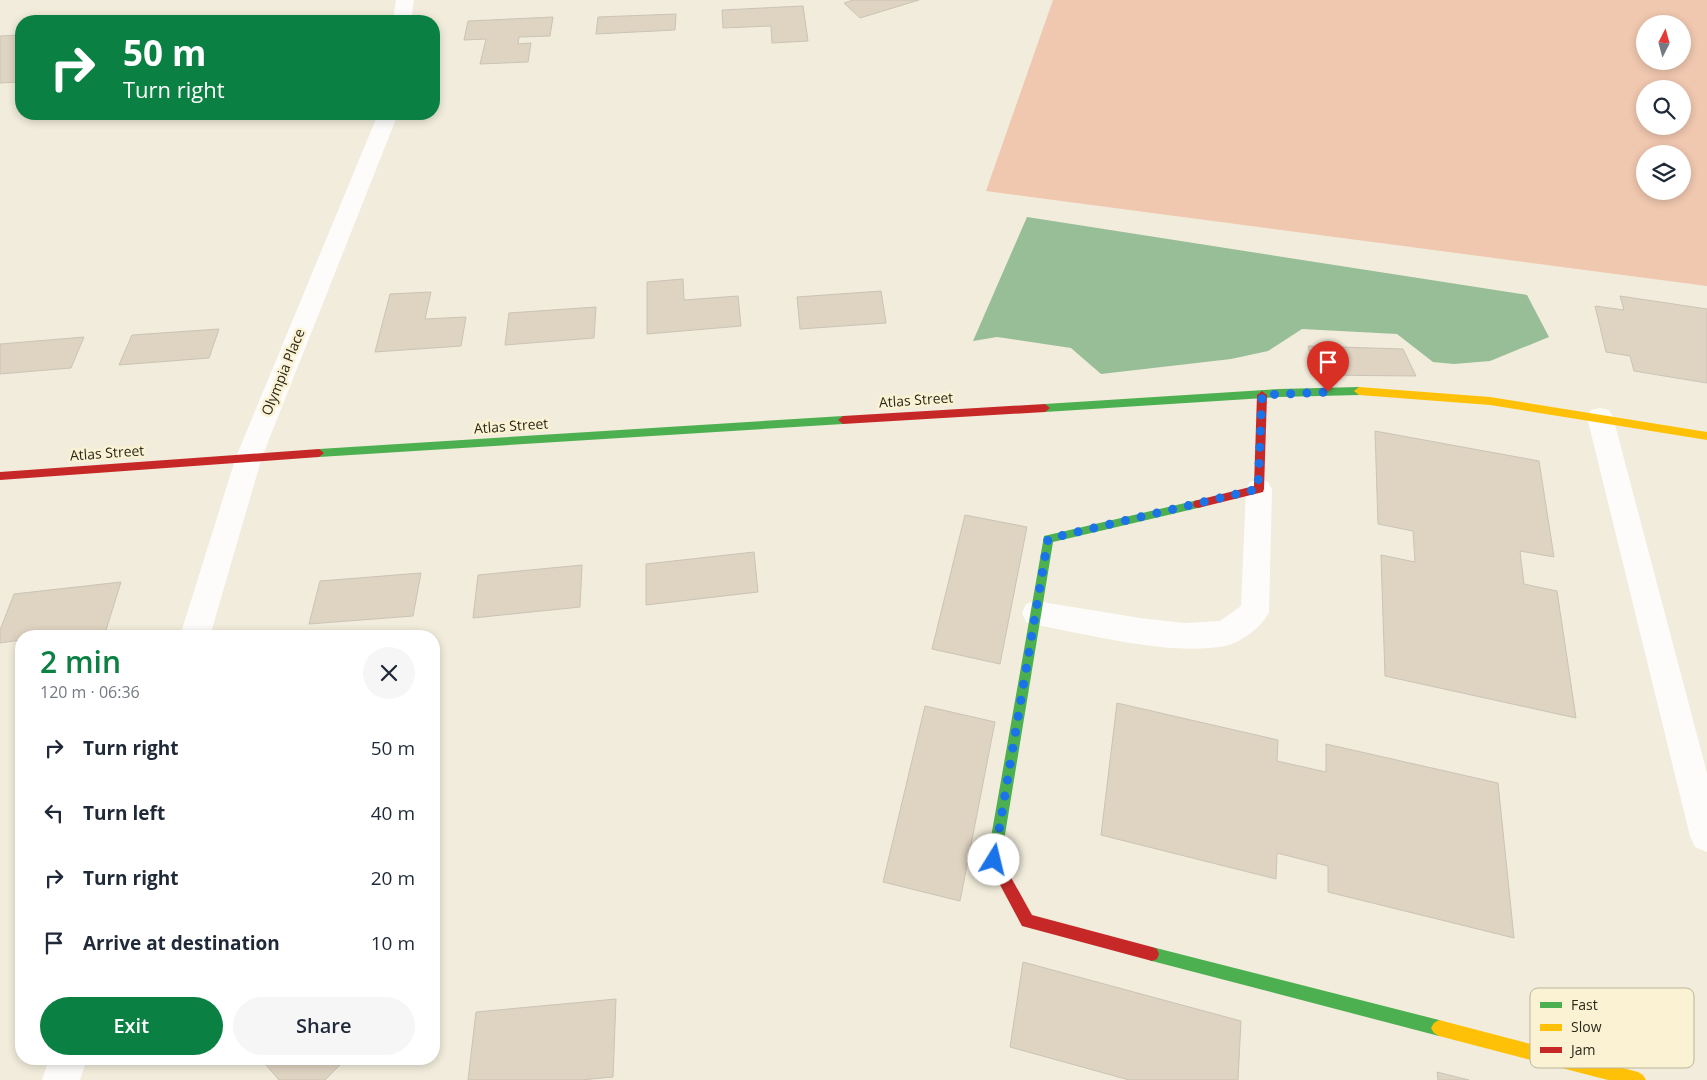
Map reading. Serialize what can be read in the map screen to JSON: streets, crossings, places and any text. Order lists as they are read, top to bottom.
{
  "streets": {
    "street": ["Olympia Place", "Atlas Street"]
  },
  "crossings": [
    ["Olympia Place", "Atlas Street"]
  ],
  "legend": ["Fast", "Slow", "Jam"],
  "north": "top",
  "page": {
    "turn": ["50 m", "Turn right"],
    "heading": ["2 min", "120 m · 06:36"],
    "list": [
      {
        "name": "Turn right",
        "value": "50 m"
      },
      {
        "name": "Turn left",
        "value": "40 m"
      },
      {
        "name": "Turn right",
        "value": "20 m"
      },
      {
        "name": "Arrive at destination",
        "value": "10 m"
      }
    ],
    "buttons": ["Exit", "Share"]
  }
}
